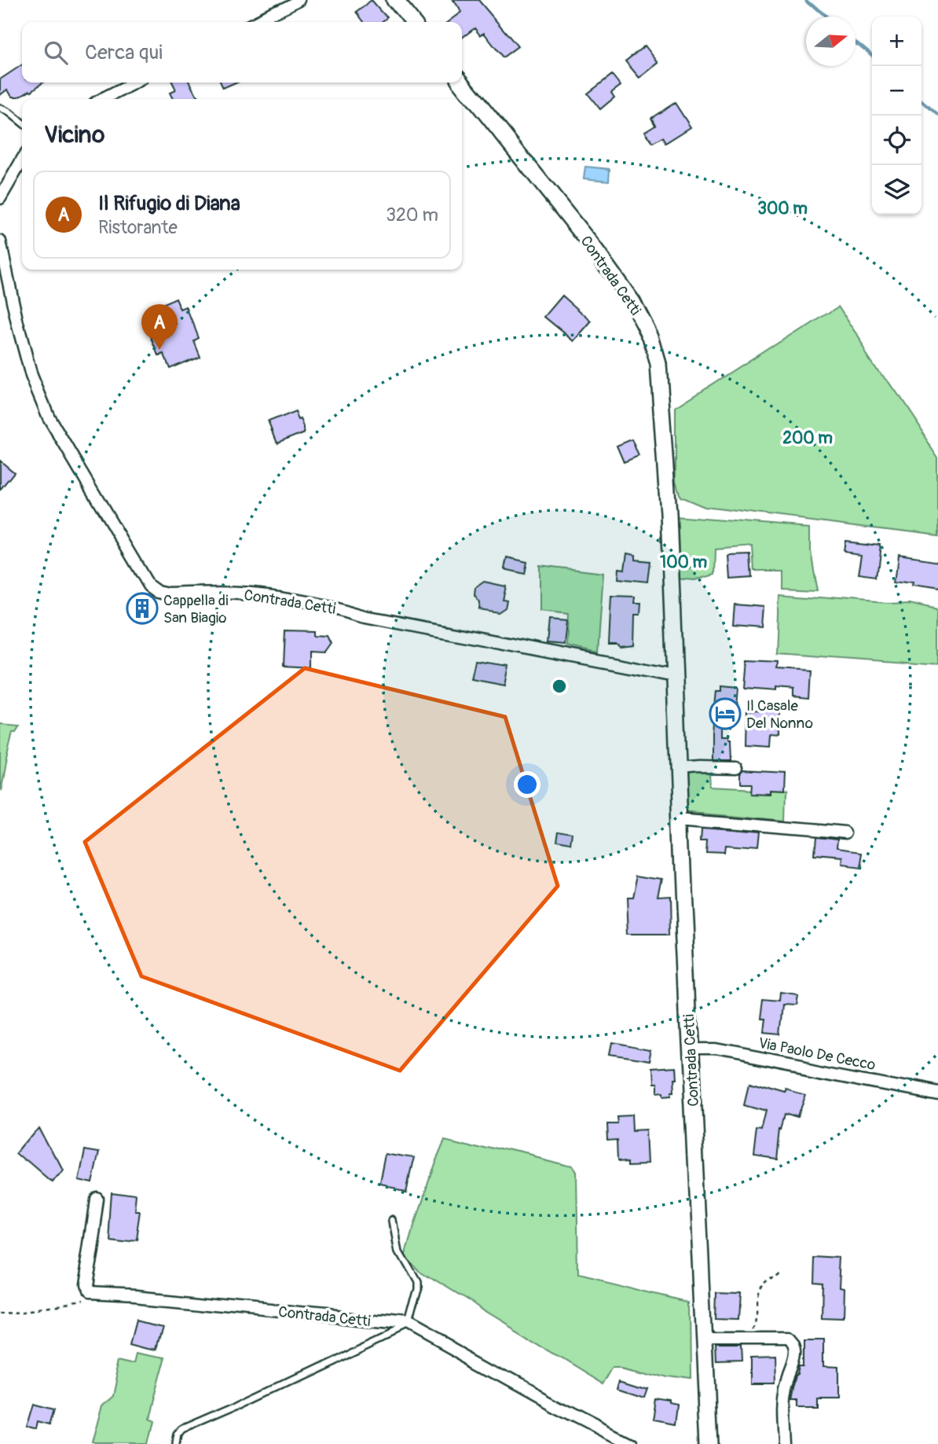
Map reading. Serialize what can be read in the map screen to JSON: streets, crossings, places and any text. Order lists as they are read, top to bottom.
{
  "streets": {
    "main road": ["Contrada Cetti"],
    "street": ["Via Paolo De Cecco"]
  },
  "crossings": [
    ["Contrada Cetti", "Via Paolo De Cecco"]
  ],
  "places": {
    "building": ["Cappella di San Biagio"],
    "hotel": ["Il Casale Del Nonno"]
  },
  "north": "right",
  "page": {
    "map_buttons": ["+", "−"],
    "search": "Cerca qui",
    "heading": "Vicino",
    "list": [
      {
        "mark": "A",
        "name": "Il Rifugio di Diana",
        "note": "Ristorante",
        "value": "320 m"
      }
    ],
    "pins": "A"
  },
  "rings": ["300 m", "200 m", "100 m"]
}
